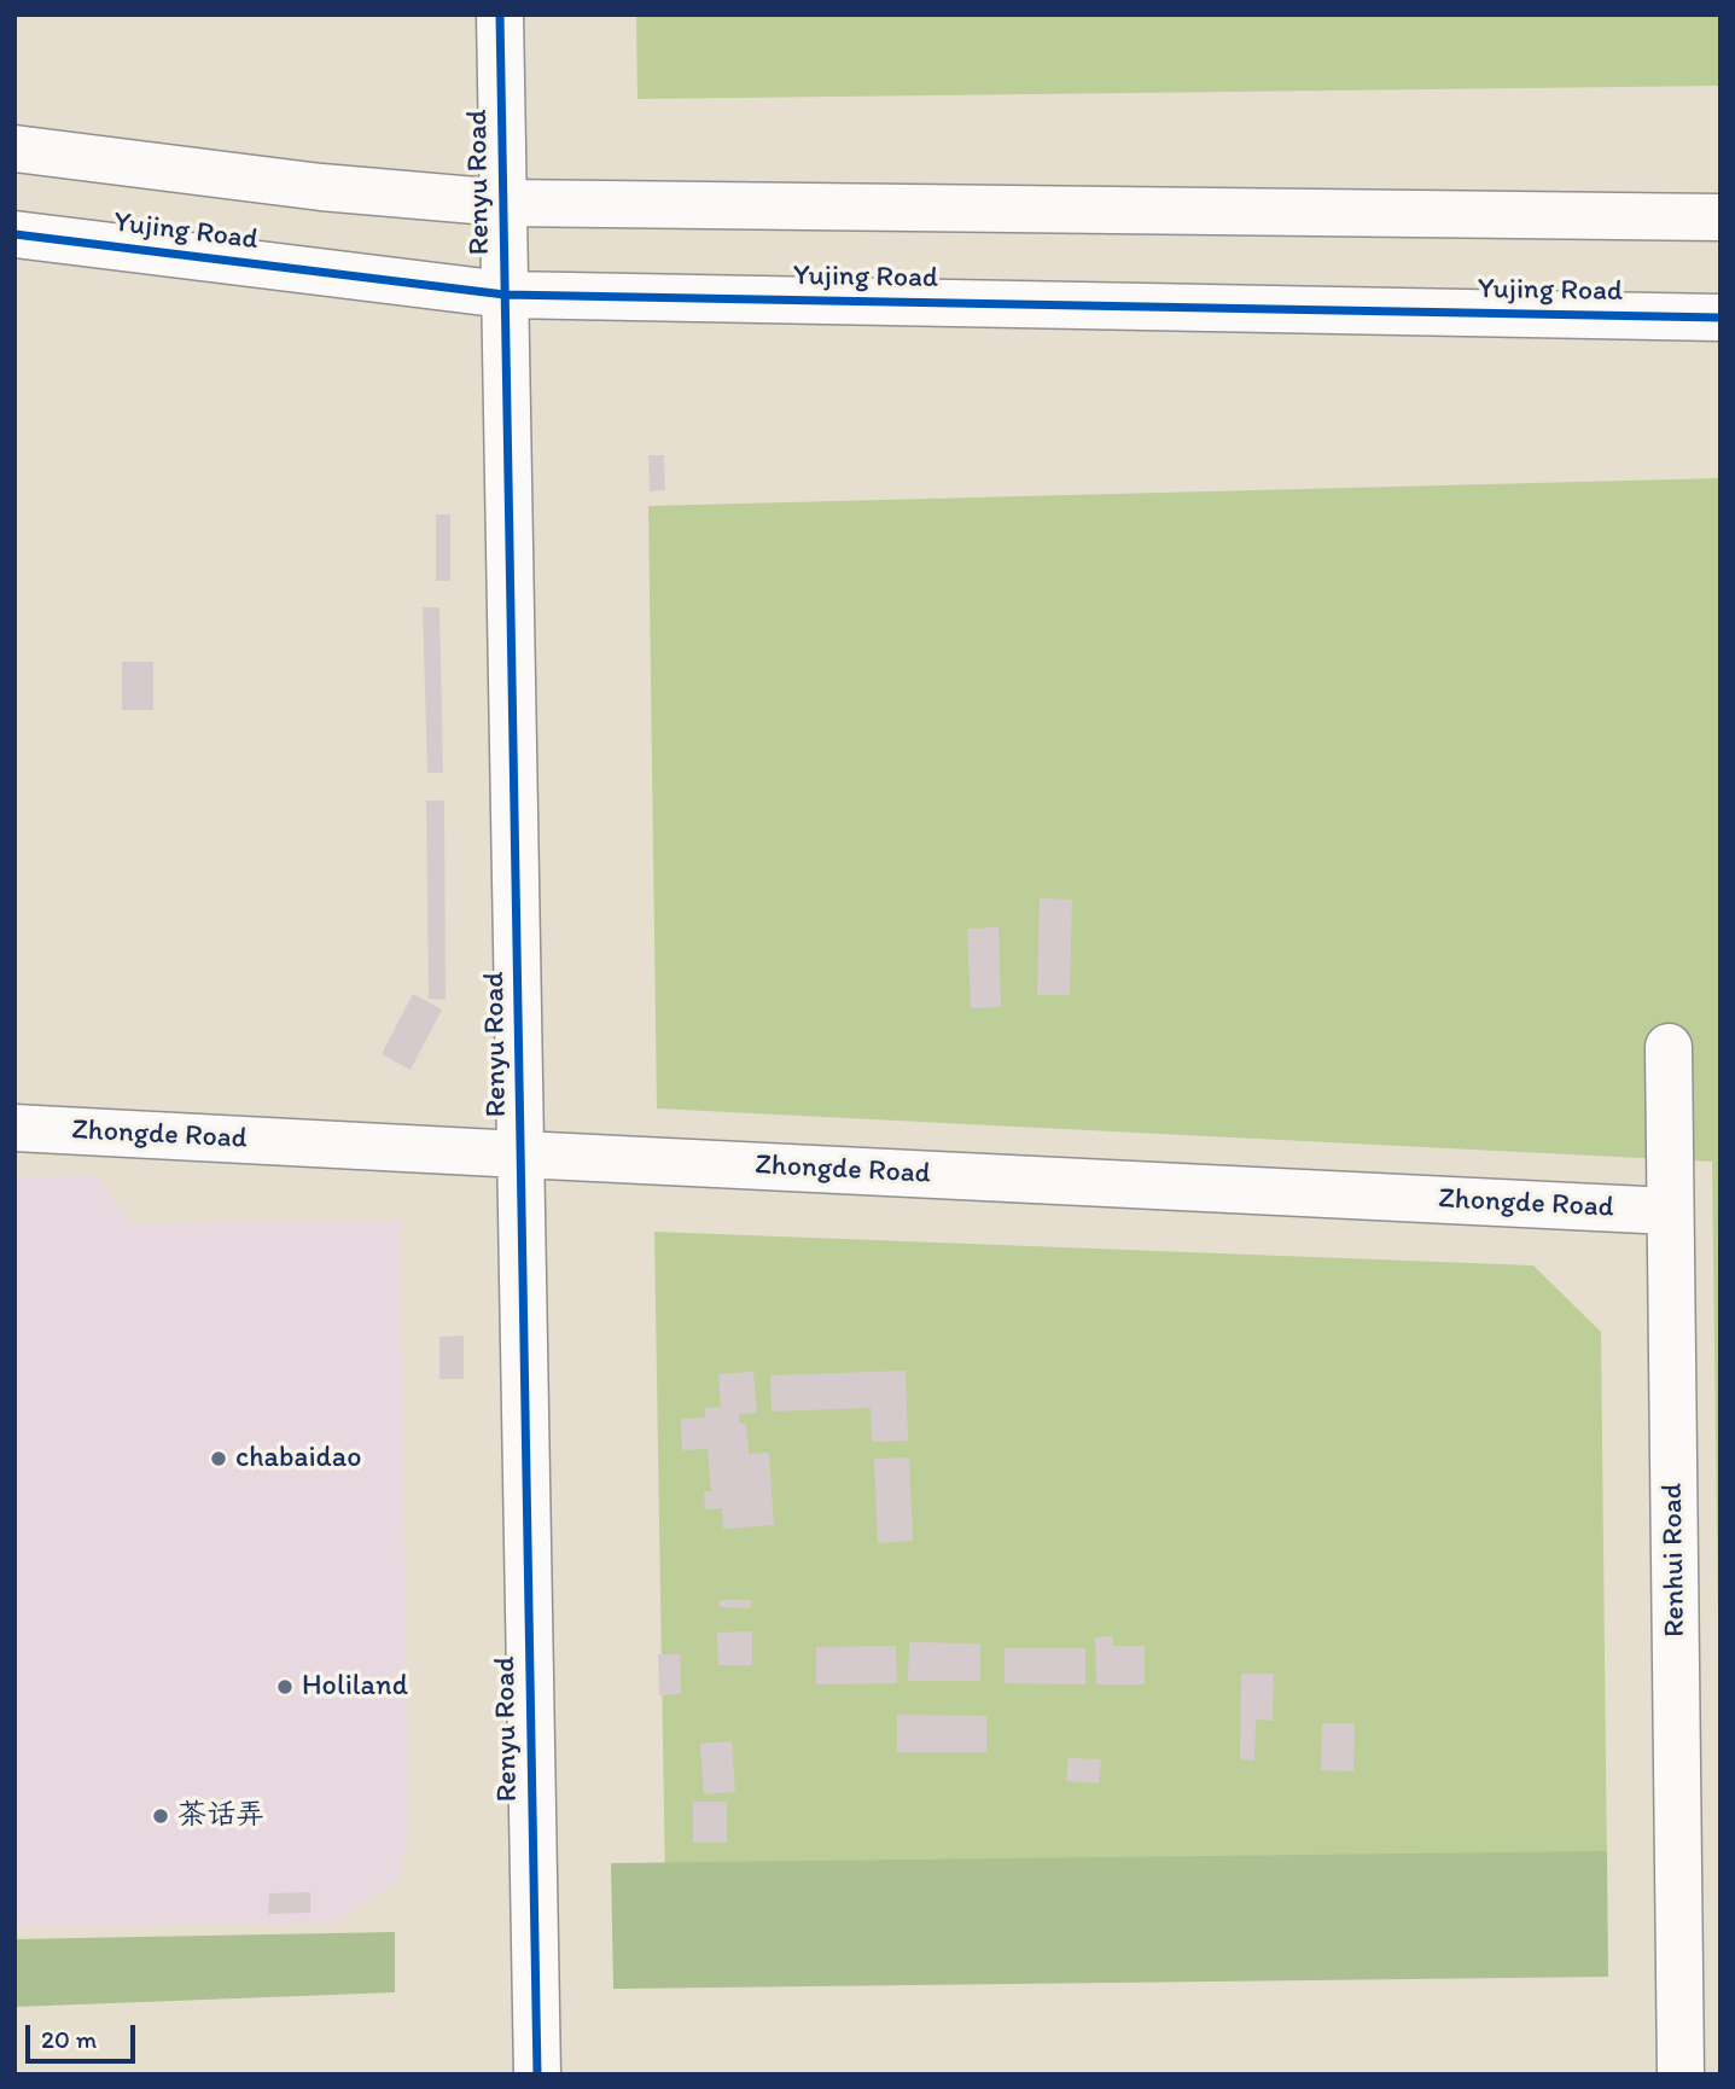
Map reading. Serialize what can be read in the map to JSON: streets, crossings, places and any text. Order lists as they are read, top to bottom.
{
  "streets": {
    "street": [
      "Renyu Road",
      "Yujing Road",
      "Zhongde Road",
      "Renhui Road"
    ]
  },
  "crossings": [
    ["Renyu Road", "Yujing Road"],
    ["Renyu Road", "Zhongde Road"],
    ["Zhongde Road", "Renhui Road"]
  ],
  "places": ["chabaidao", "Holiland", "茶话弄"],
  "scale_bar": "20 m"
}
